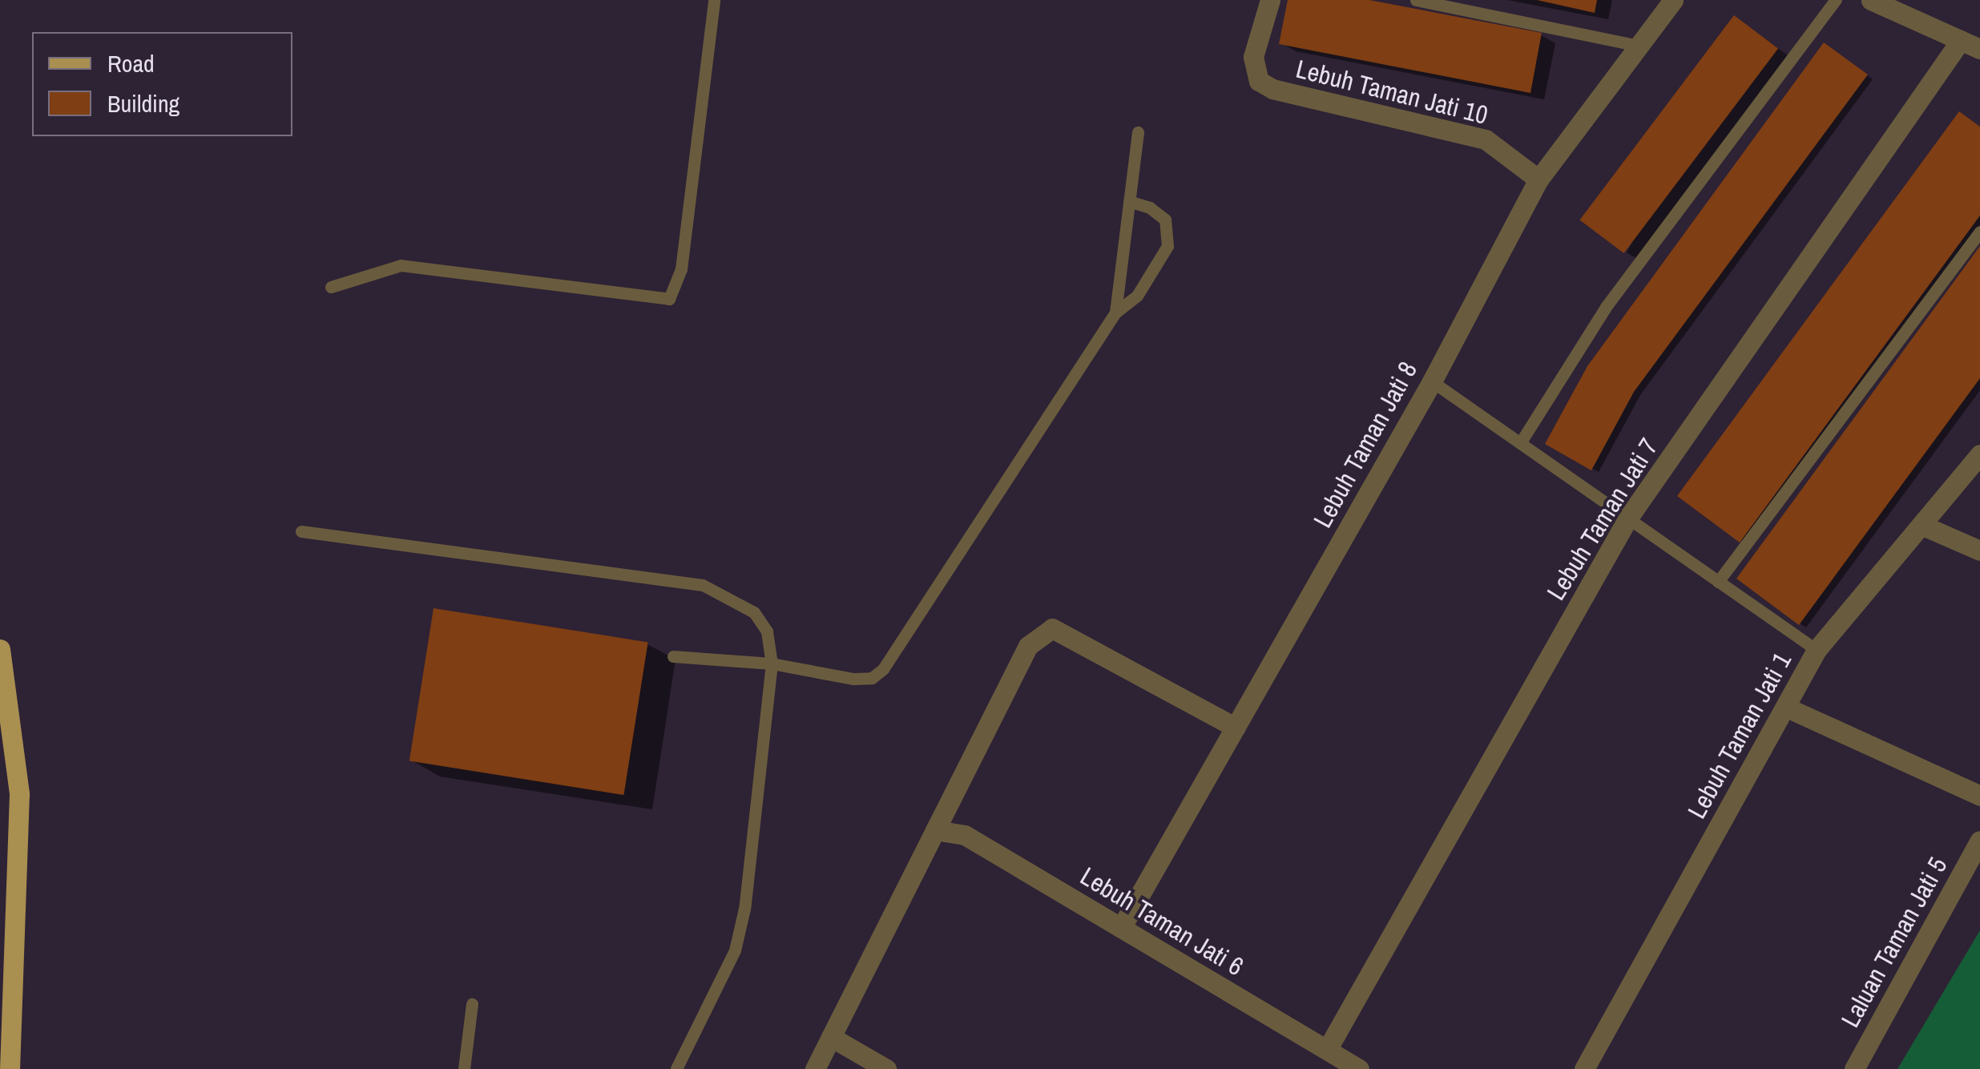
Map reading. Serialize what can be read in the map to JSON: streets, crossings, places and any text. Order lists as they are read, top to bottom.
{
  "streets": {
    "street": [
      "Lebuh Taman Jati 10",
      "Lebuh Taman Jati 8",
      "Lebuh Taman Jati 7",
      "Lebuh Taman Jati 1",
      "Lebuh Taman Jati 6",
      "Laluan Taman Jati 5"
    ]
  },
  "crossings": [
    ["Lebuh Taman Jati 10", "Lebuh Taman Jati 8"],
    ["Lebuh Taman Jati 8", "Lebuh Taman Jati 6"],
    ["Lebuh Taman Jati 7", "Lebuh Taman Jati 6"]
  ],
  "legend": ["Road", "Building"]
}
